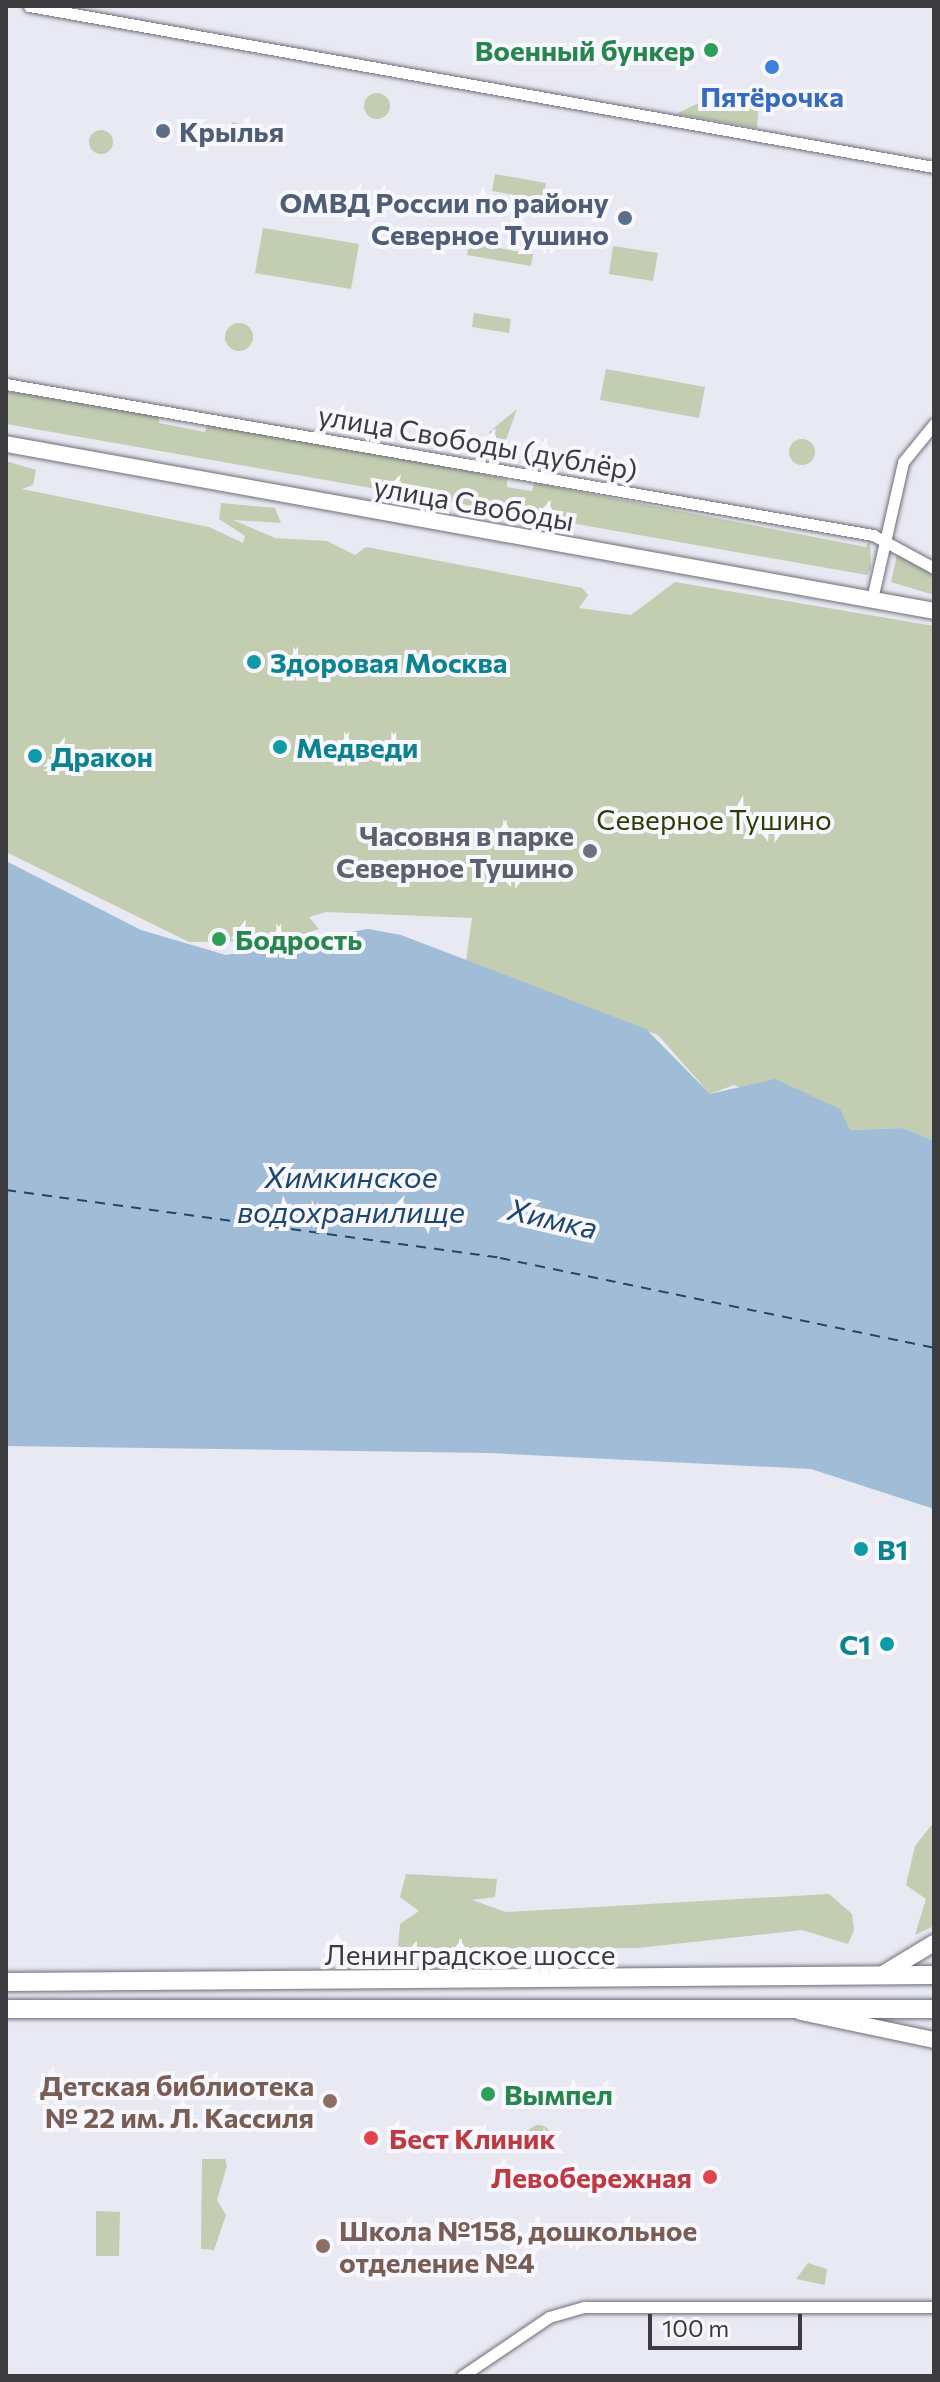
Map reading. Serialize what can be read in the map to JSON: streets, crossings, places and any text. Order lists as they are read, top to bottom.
{
  "streets": {
    "main road": ["улица Свободы", "Ленинградское шоссе"],
    "street": ["улица Свободы (дублёр)"]
  },
  "water": ["Химкинское водохранилище", "Химка"],
  "parks": ["Северное Тушино"],
  "places": [
    "Военный бункер",
    "Пятёрочка",
    "Крылья",
    "ОМВД России по району Северное Тушино",
    "Здоровая Москва",
    "Медведи",
    "Дракон",
    "Часовня в парке Северное Тушино",
    "Бодрость",
    "B1",
    "C1",
    "Вымпел",
    "Детская библиотека № 22 им. Л. Кассиля",
    "Бест Клиник",
    "Левобережная",
    "Школа №158, дошкольное отделение №4"
  ],
  "scale_bar": "100 m"
}
